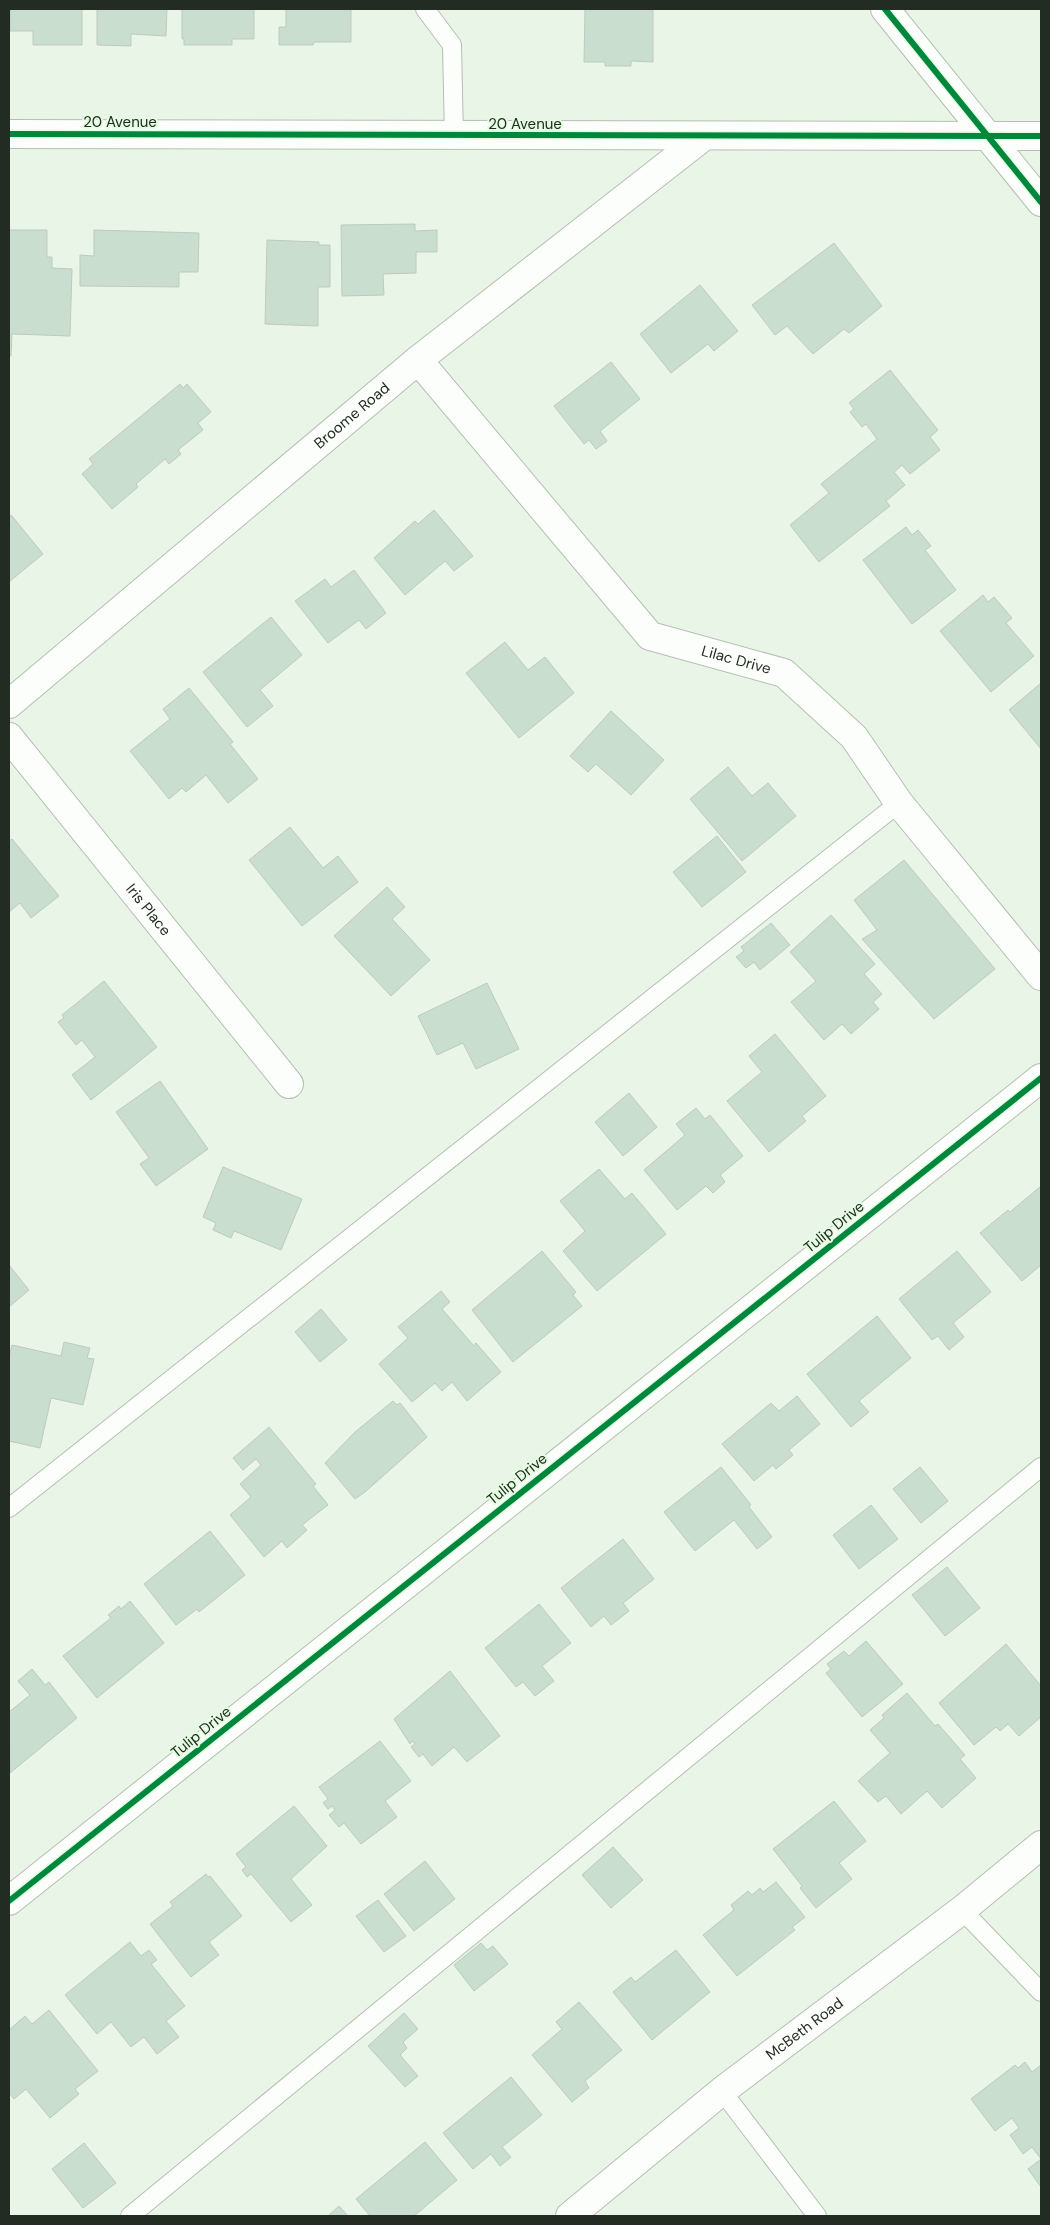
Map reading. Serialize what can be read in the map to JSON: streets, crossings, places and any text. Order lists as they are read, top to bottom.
{
  "streets": {
    "street": [
      "20 Avenue",
      "Broome Road",
      "Lilac Drive",
      "Iris Place",
      "Tulip Drive",
      "McBeth Road"
    ]
  },
  "crossings": [
    ["20 Avenue", "Broome Road"],
    ["Broome Road", "Lilac Drive"]
  ]
}
